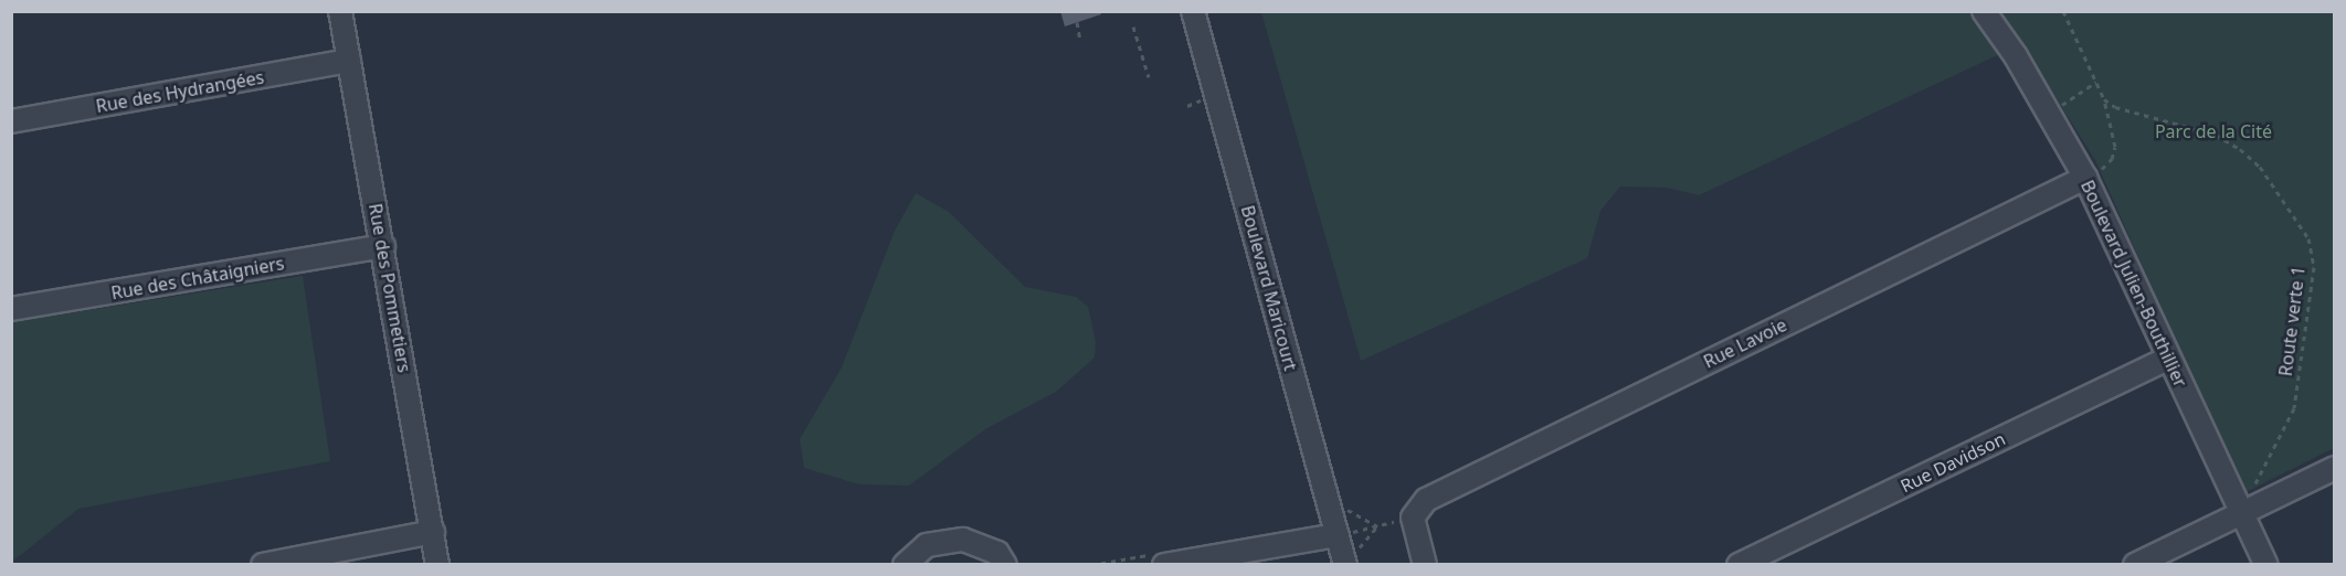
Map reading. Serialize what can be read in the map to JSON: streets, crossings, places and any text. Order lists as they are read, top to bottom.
{
  "streets": {
    "street": [
      "Rue des Hydrangées",
      "Rue des Châtaigniers",
      "Boulevard Julien-Bouthillier",
      "Rue des Pommetiers",
      "Boulevard Maricourt",
      "Rue Lavoie",
      "Rue Davidson"
    ],
    "path": ["Route verte 1"]
  },
  "crossings": [
    ["Rue des Hydrangées", "Rue des Pommetiers"],
    ["Rue des Châtaigniers", "Rue des Pommetiers"],
    ["Boulevard Julien-Bouthillier", "Route verte 1"],
    ["Boulevard Julien-Bouthillier", "Rue Lavoie"],
    ["Boulevard Julien-Bouthillier", "Rue Davidson"]
  ],
  "parks": ["Parc de la Cité"]
}
